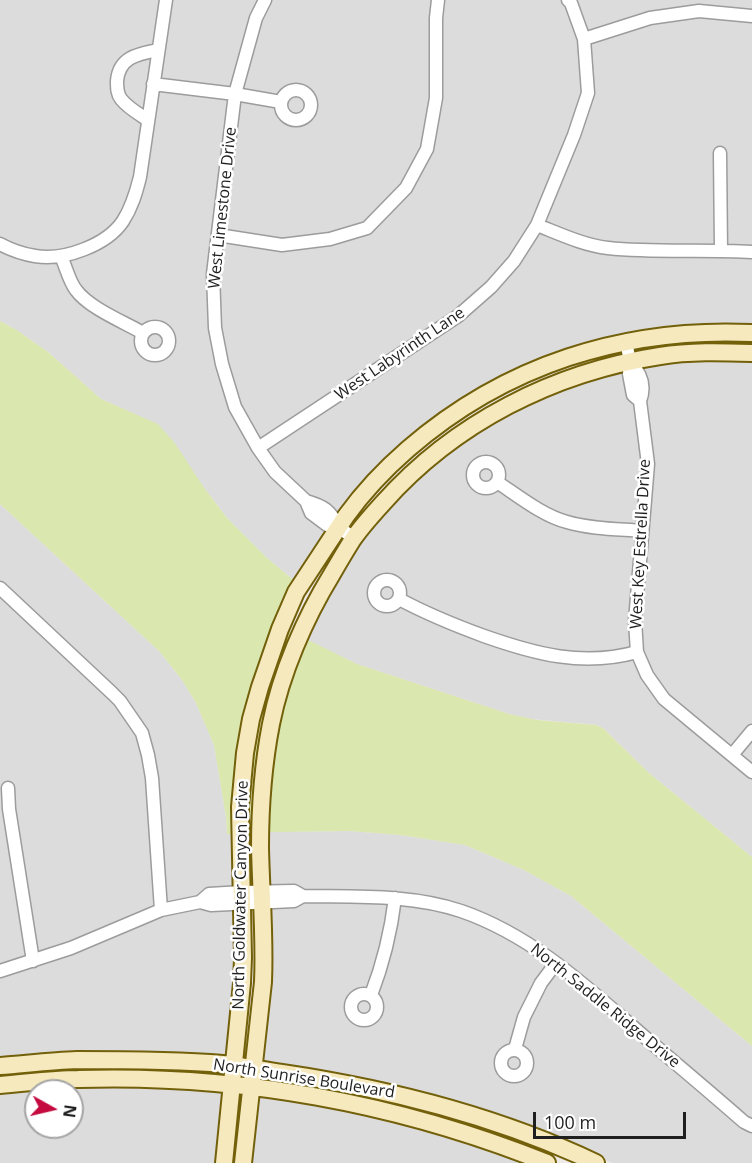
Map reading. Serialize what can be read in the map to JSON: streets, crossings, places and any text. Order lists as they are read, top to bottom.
{
  "streets": {
    "street": [
      "West Limestone Drive",
      "West Labyrinth Lane",
      "West Key Estrella Drive",
      "North Goldwater Canyon Drive",
      "North Saddle Ridge Drive",
      "North Sunrise Boulevard"
    ]
  },
  "crossings": [
    ["West Limestone Drive", "West Labyrinth Lane"],
    ["West Limestone Drive", "North Goldwater Canyon Drive"],
    ["West Key Estrella Drive", "North Goldwater Canyon Drive"],
    ["North Goldwater Canyon Drive", "North Saddle Ridge Drive"],
    ["North Goldwater Canyon Drive", "North Sunrise Boulevard"]
  ],
  "scale_bar": "100 m",
  "north": "right"
}
